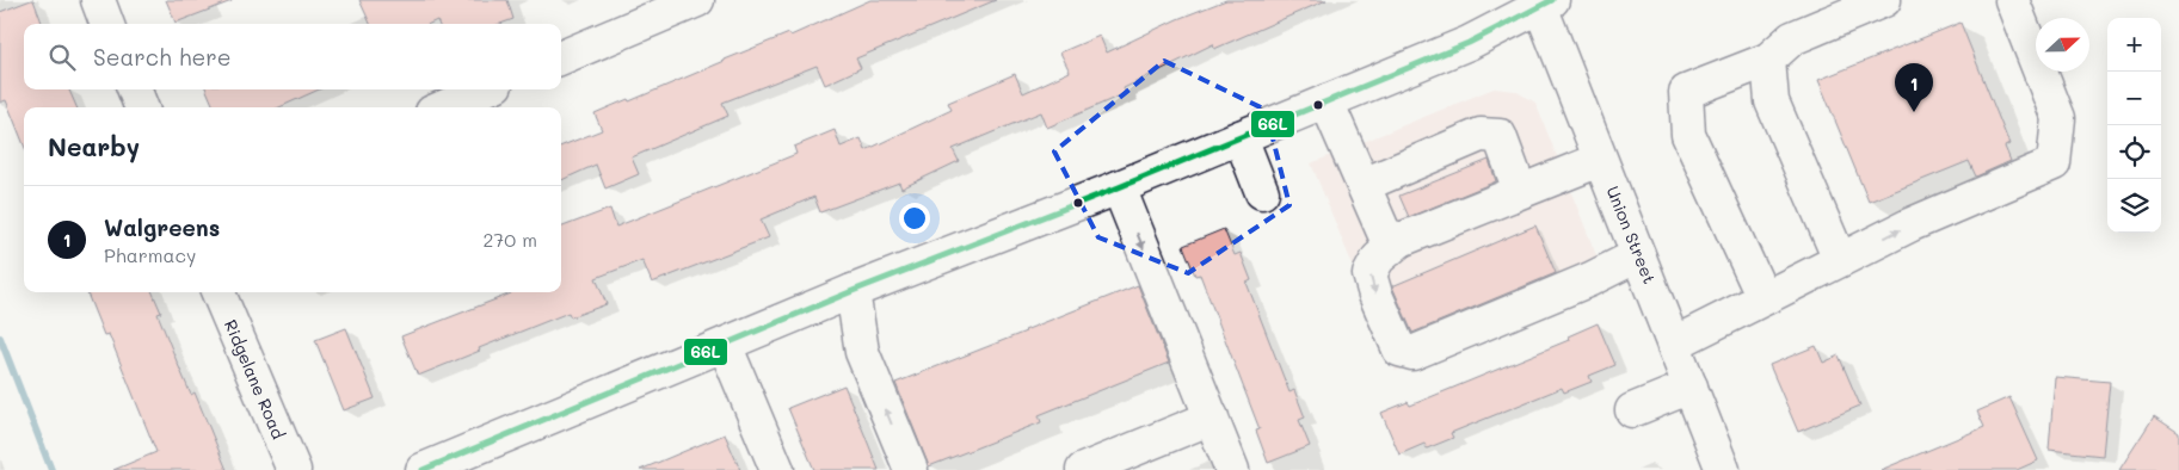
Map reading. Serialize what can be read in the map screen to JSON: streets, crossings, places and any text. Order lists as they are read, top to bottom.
{
  "streets": {
    "street": ["Union Street", "Ridgelane Road"]
  },
  "lines": ["transit line 66L"],
  "north": "right",
  "page": {
    "map_buttons": ["+", "−"],
    "search": "Search here",
    "pins": "1",
    "heading": "Nearby",
    "list": [
      {
        "mark": "1",
        "name": "Walgreens",
        "note": "Pharmacy",
        "value": "270 m"
      }
    ]
  }
}
